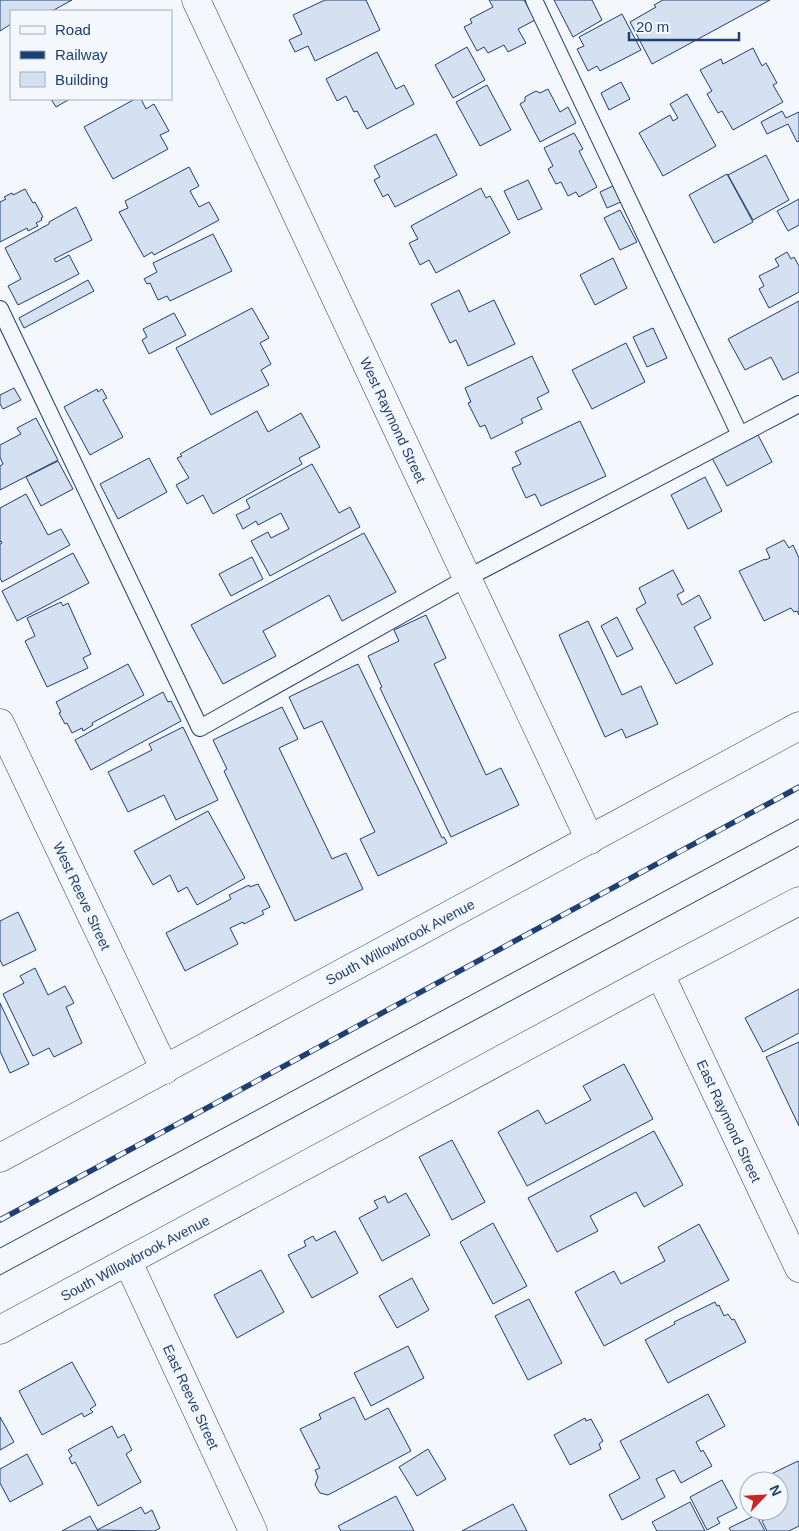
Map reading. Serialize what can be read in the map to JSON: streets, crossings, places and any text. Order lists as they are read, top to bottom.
{
  "streets": {
    "street": [
      "West Raymond Street",
      "West Reeve Street",
      "South Willowbrook Avenue",
      "East Raymond Street",
      "East Reeve Street"
    ]
  },
  "crossings": [
    ["West Raymond Street", "South Willowbrook Avenue"],
    ["West Reeve Street", "South Willowbrook Avenue"],
    ["South Willowbrook Avenue", "East Raymond Street"],
    ["South Willowbrook Avenue", "East Reeve Street"]
  ],
  "legend": ["Road", "Railway", "Building"],
  "scale_bar": "20 m",
  "north": "top right"
}
